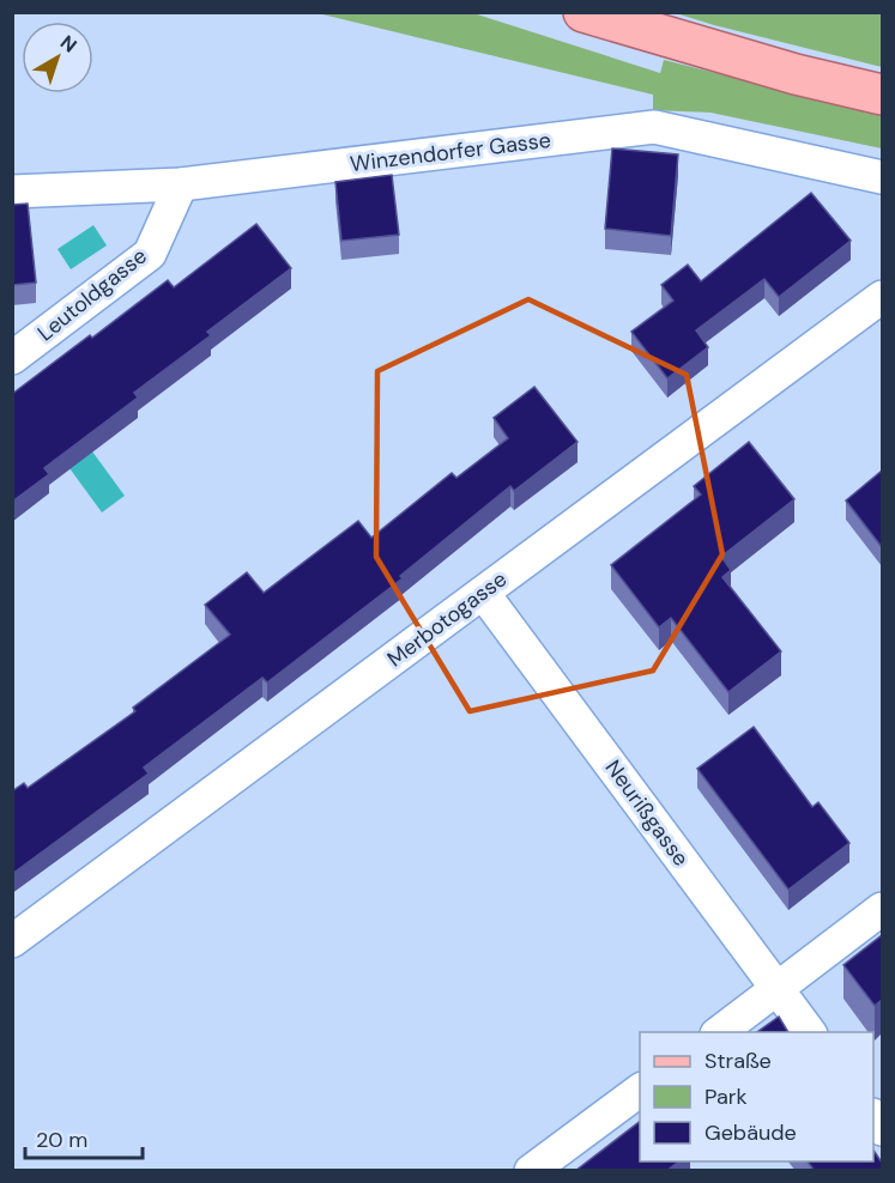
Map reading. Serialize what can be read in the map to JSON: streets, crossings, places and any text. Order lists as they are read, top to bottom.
{
  "streets": {
    "street": [
      "Winzendorfer Gasse",
      "Leutoldgasse",
      "Merbotogasse",
      "Neurißgasse"
    ]
  },
  "crossings": [
    ["Winzendorfer Gasse", "Leutoldgasse"],
    ["Merbotogasse", "Neurißgasse"]
  ],
  "legend": ["Straße", "Park", "Gebäude"],
  "scale_bar": "20 m",
  "north": "top right"
}
